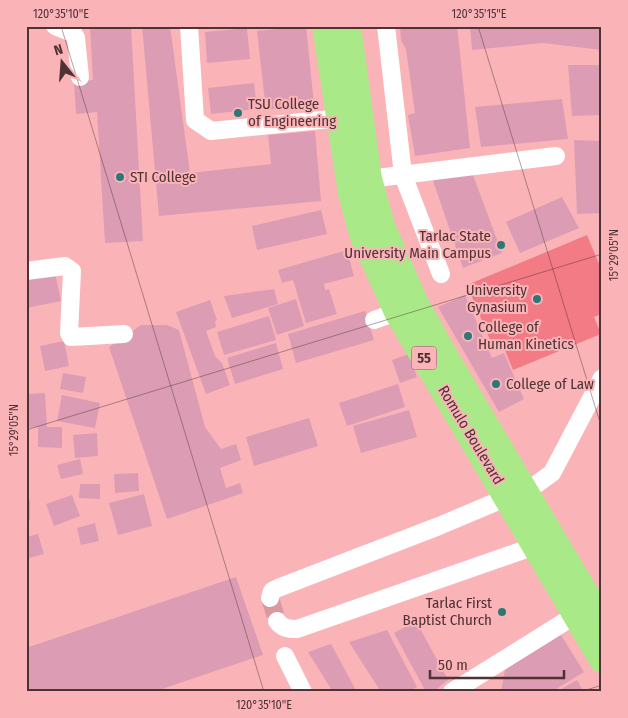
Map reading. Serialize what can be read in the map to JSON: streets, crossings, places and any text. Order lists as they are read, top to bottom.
{
  "streets": {
    "highway": ["55", "Romulo Boulevard"]
  },
  "places": [
    "TSU College of Engineering",
    "STI College",
    "Tarlac State University Main Campus",
    "University Gynasium",
    "College of Human Kinetics",
    "College of Law",
    "Tarlac First Baptist Church"
  ],
  "scale_bar": "50 m",
  "north": "top",
  "coordinates": ["120°35'10\"E", "120°35'15\"E", "15°29'05\"N"]
}
